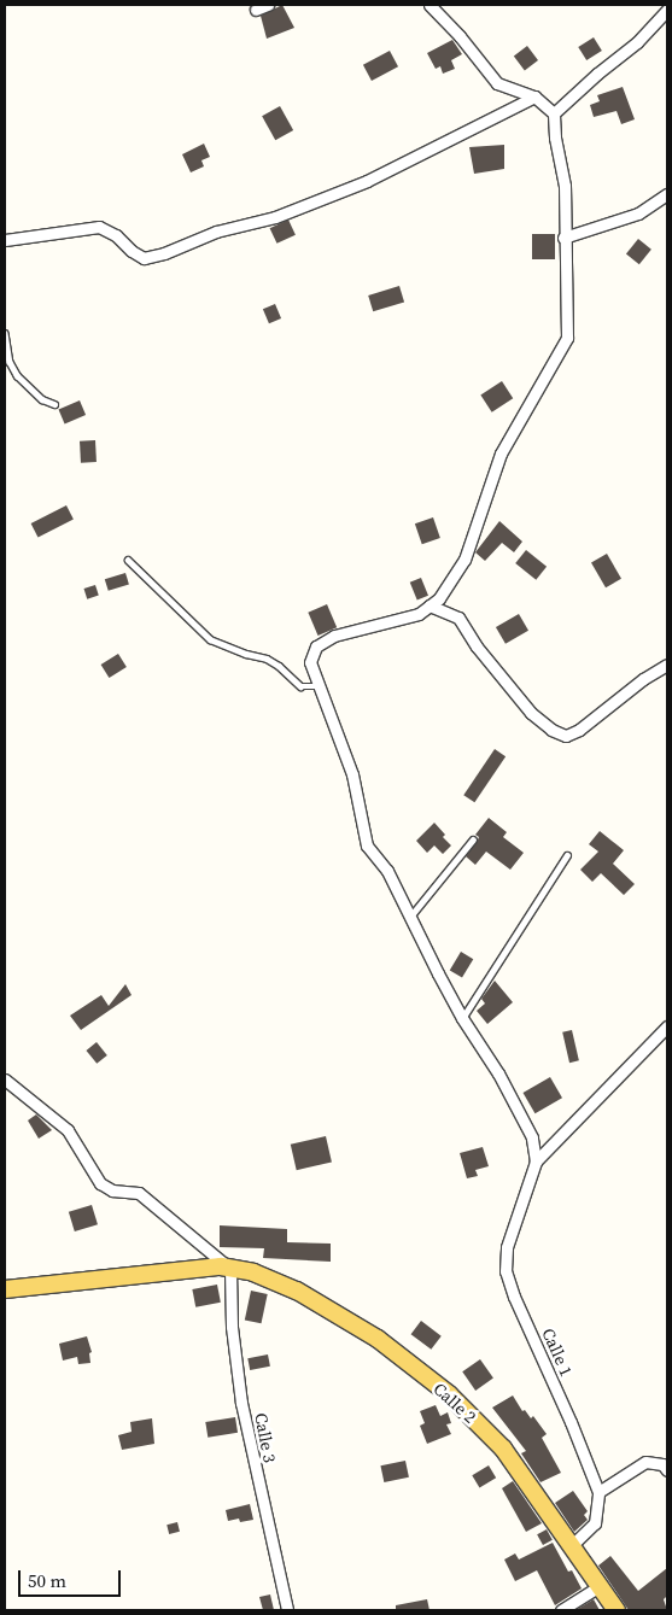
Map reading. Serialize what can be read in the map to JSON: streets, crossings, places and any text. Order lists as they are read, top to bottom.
{
  "streets": {
    "main road": ["Calle 2"],
    "street": ["Calle 1", "Calle 3"]
  },
  "crossings": [
    ["Calle 1", "Calle 2"],
    ["Calle 2", "Calle 3"]
  ],
  "scale_bar": "50 m"
}
